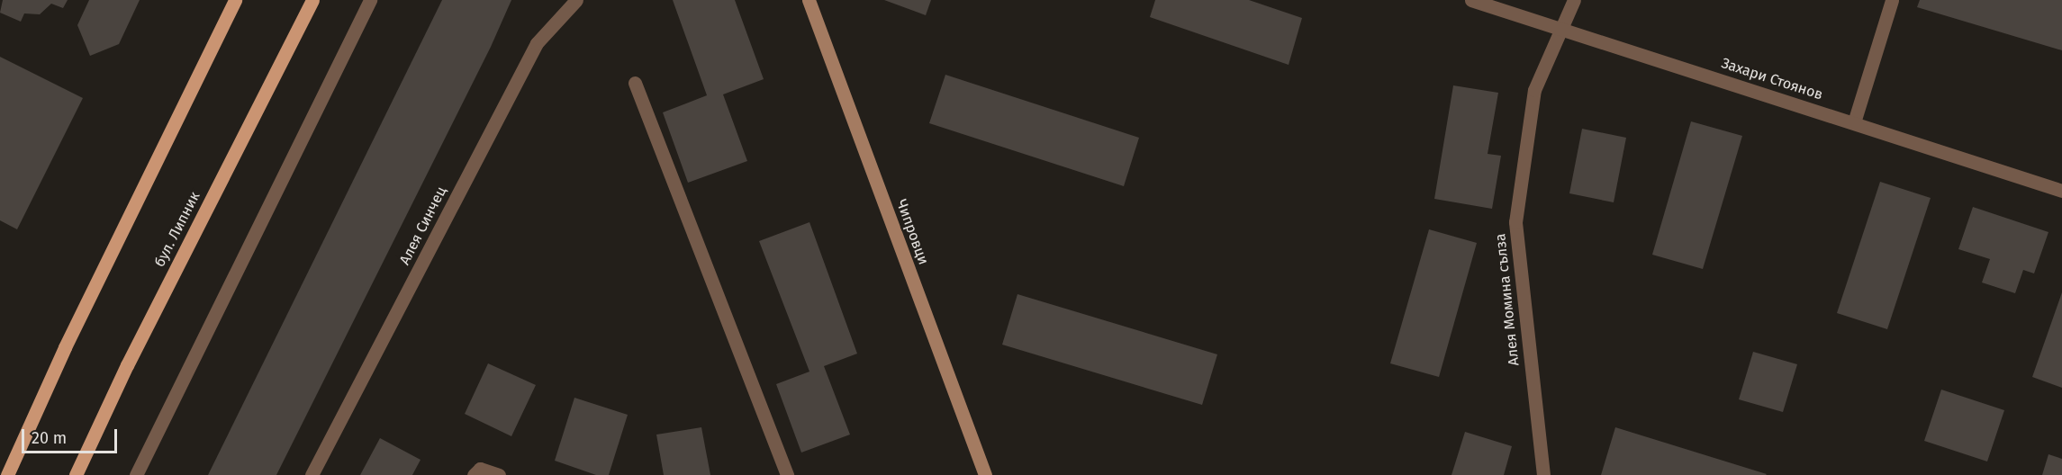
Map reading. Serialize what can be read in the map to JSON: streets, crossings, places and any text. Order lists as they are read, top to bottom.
{
  "streets": {
    "main road": ["бул. Липник", "Чипровци"],
    "street": ["Захари Стоянов", "Алея Синчец", "Алея Момина сълза"]
  },
  "crossings": [
    ["Захари Стоянов", "Алея Момина сълза"]
  ],
  "scale_bar": "20 m"
}
